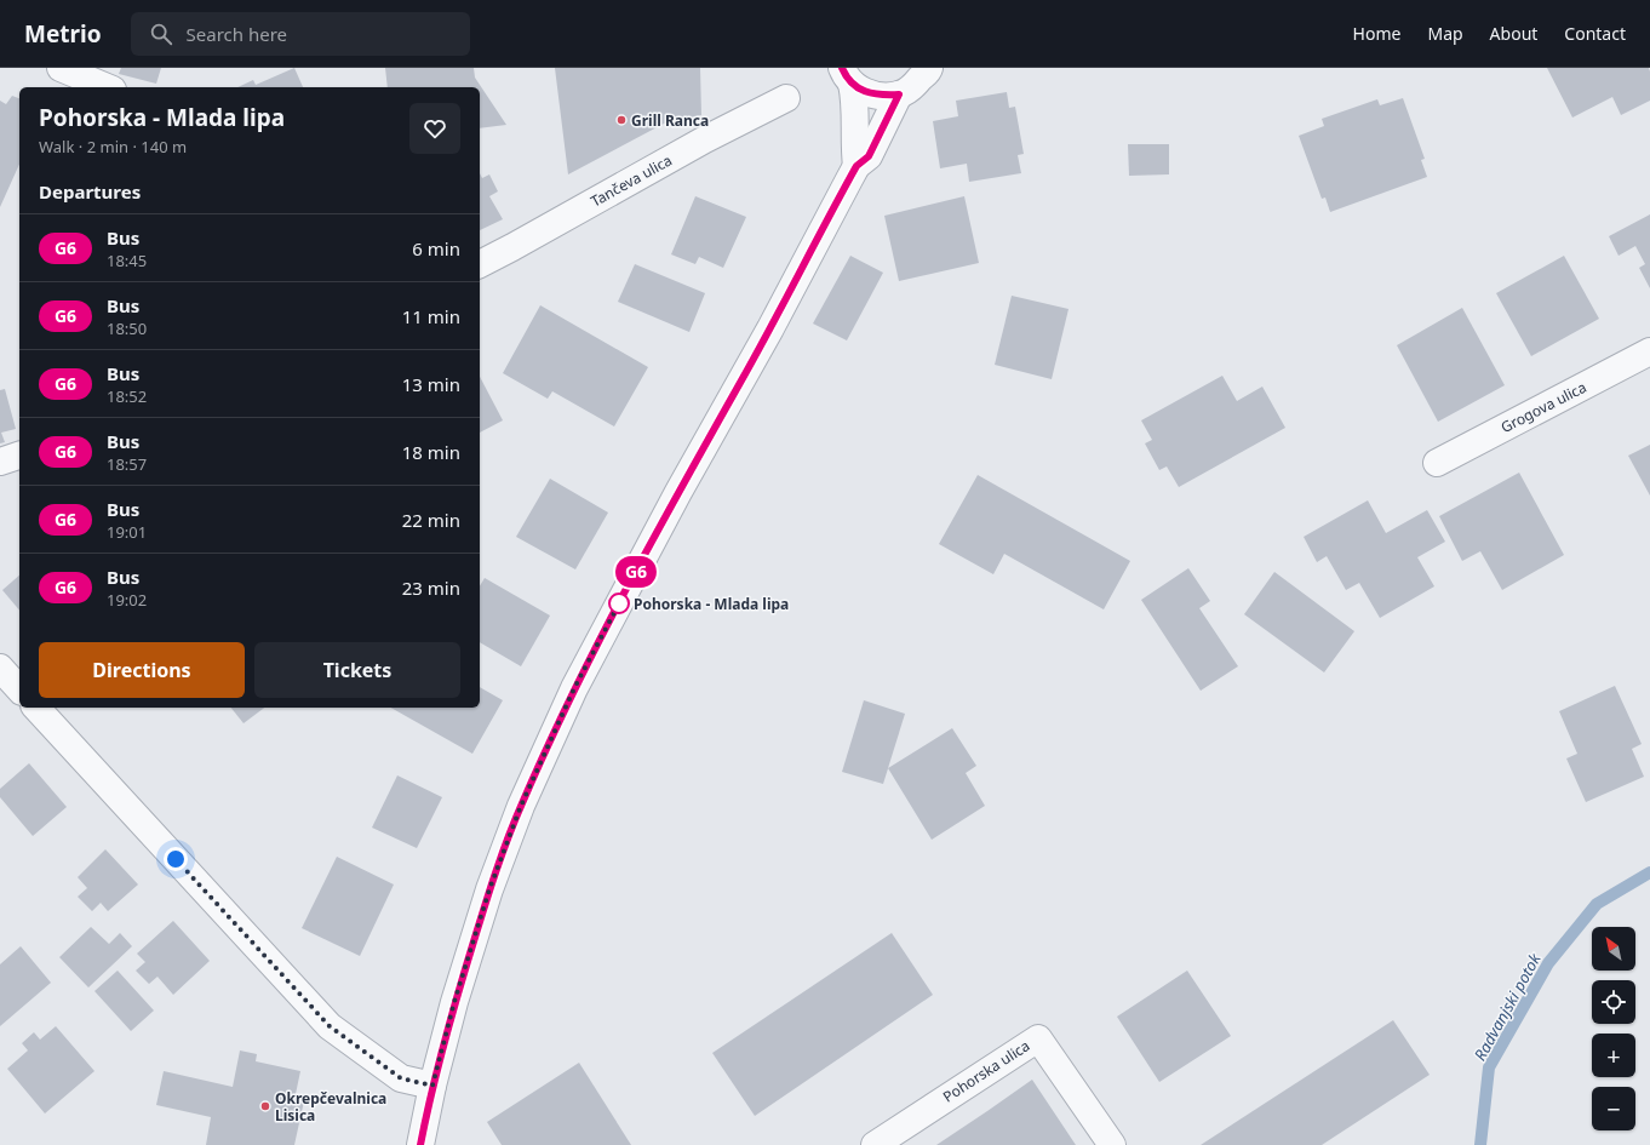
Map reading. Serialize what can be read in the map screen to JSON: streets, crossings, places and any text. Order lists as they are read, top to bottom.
{
  "streets": {
    "street": ["Tančeva ulica", "Grogova ulica", "Pohorska ulica"]
  },
  "water": ["Radvanjski potok"],
  "places": ["Grill Ranca", "Pohorska - Mlada lipa", "Okrepčevalnica Lisica"],
  "lines": ["bus line G6"],
  "north": "top left",
  "page": {
    "header": "Metrio",
    "search": "Search here",
    "nav": [
      "Home",
      "Map",
      "About",
      "Contact"
    ],
    "on_map": "G6",
    "heading": [
      ["Pohorska - Mlada lipa", "Walk · 2 min · 140 m"],
      "Departures"
    ],
    "list": [
      {
        "mark": "G6",
        "name": "Bus",
        "note": "18:45",
        "value": "6 min"
      },
      {
        "mark": "G6",
        "name": "Bus",
        "note": "18:50",
        "value": "11 min"
      },
      {
        "mark": "G6",
        "name": "Bus",
        "note": "18:52",
        "value": "13 min"
      },
      {
        "mark": "G6",
        "name": "Bus",
        "note": "18:57",
        "value": "18 min"
      },
      {
        "mark": "G6",
        "name": "Bus",
        "note": "19:01",
        "value": "22 min"
      },
      {
        "mark": "G6",
        "name": "Bus",
        "note": "19:02",
        "value": "23 min"
      }
    ],
    "buttons": ["Directions", "Tickets"],
    "map_buttons": ["+", "−"]
  }
}
